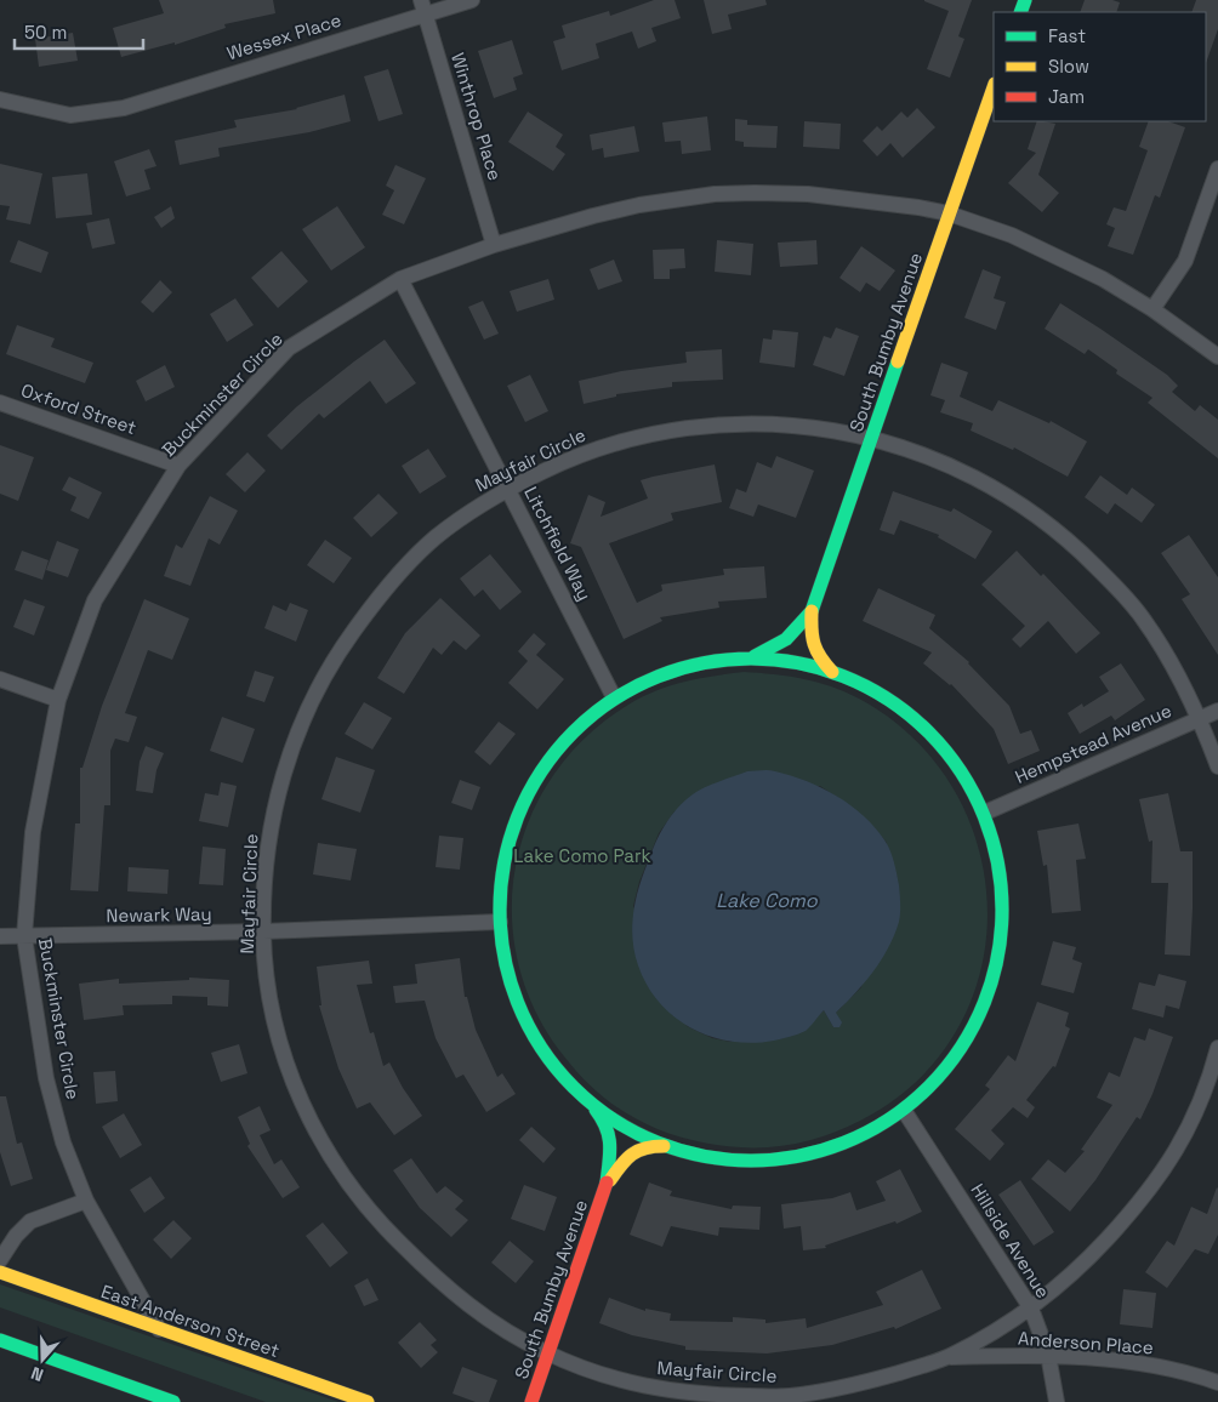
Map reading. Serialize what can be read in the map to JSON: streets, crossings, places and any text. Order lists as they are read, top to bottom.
{
  "streets": {
    "main road": ["South Bumby Avenue", "East Anderson Street"],
    "street": [
      "Wessex Place",
      "Winthrop Place",
      "Buckminster Circle",
      "Oxford Street",
      "Mayfair Circle",
      "Litchfield Way",
      "Hempstead Avenue",
      "Newark Way",
      "Hillside Avenue",
      "Anderson Place"
    ]
  },
  "crossings": [
    ["Wessex Place", "Winthrop Place"],
    ["Winthrop Place", "Buckminster Circle"],
    ["South Bumby Avenue", "Buckminster Circle"],
    ["South Bumby Avenue", "Mayfair Circle"],
    ["Buckminster Circle", "Oxford Street"],
    ["Buckminster Circle", "Litchfield Way"],
    ["Buckminster Circle", "Newark Way"],
    ["Buckminster Circle", "East Anderson Street"],
    ["Mayfair Circle", "Litchfield Way"],
    ["Mayfair Circle", "Hempstead Avenue"],
    ["Mayfair Circle", "Newark Way"],
    ["Mayfair Circle", "Hillside Avenue"],
    ["Mayfair Circle", "Anderson Place"],
    ["Hillside Avenue", "Anderson Place"]
  ],
  "water": ["Lake Como"],
  "parks": ["Lake Como Park"],
  "legend": ["Fast", "Slow", "Jam"],
  "scale_bar": "50 m",
  "north": "bottom"
}
